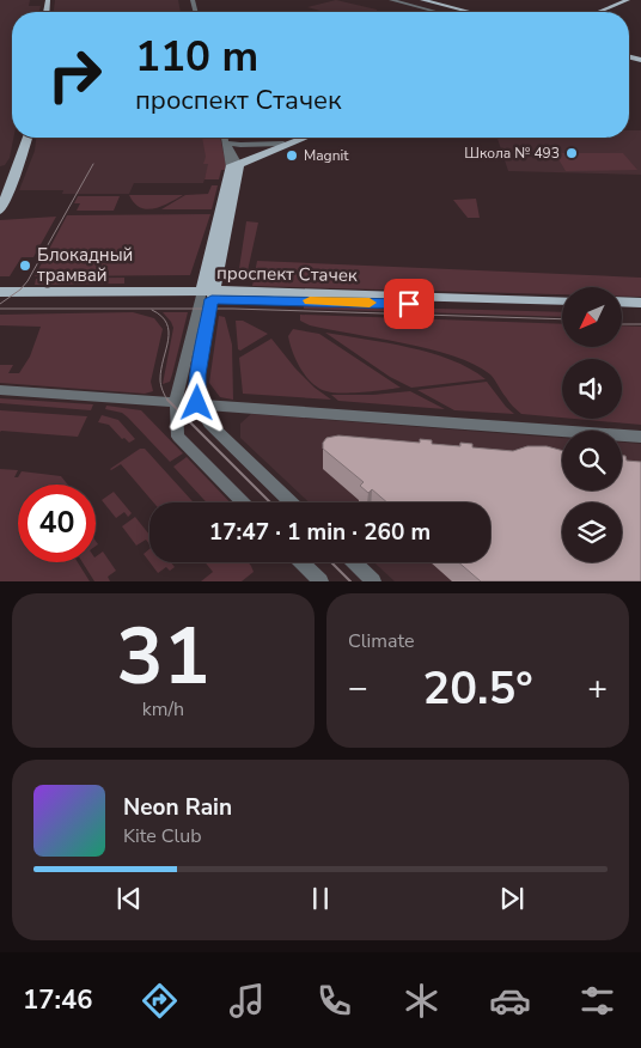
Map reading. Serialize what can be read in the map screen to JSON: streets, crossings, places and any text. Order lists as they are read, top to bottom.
{
  "streets": {
    "main road": ["проспект Стачек"]
  },
  "places": ["Школа № 493", "Magnit", "Блокадный трамвай"],
  "north": "bottom left",
  "page": {
    "turn": ["110 m", "проспект Стачек"],
    "limit": "40",
    "trip": "17:47 · 1 min · 260 m",
    "tile": [
      ["31", "km/h"],
      "Climate"
    ],
    "heat": ["−", "20.5°", "+"],
    "song": ["Neon Rain", "Kite Club"],
    "tabs": "17:46"
  }
}
